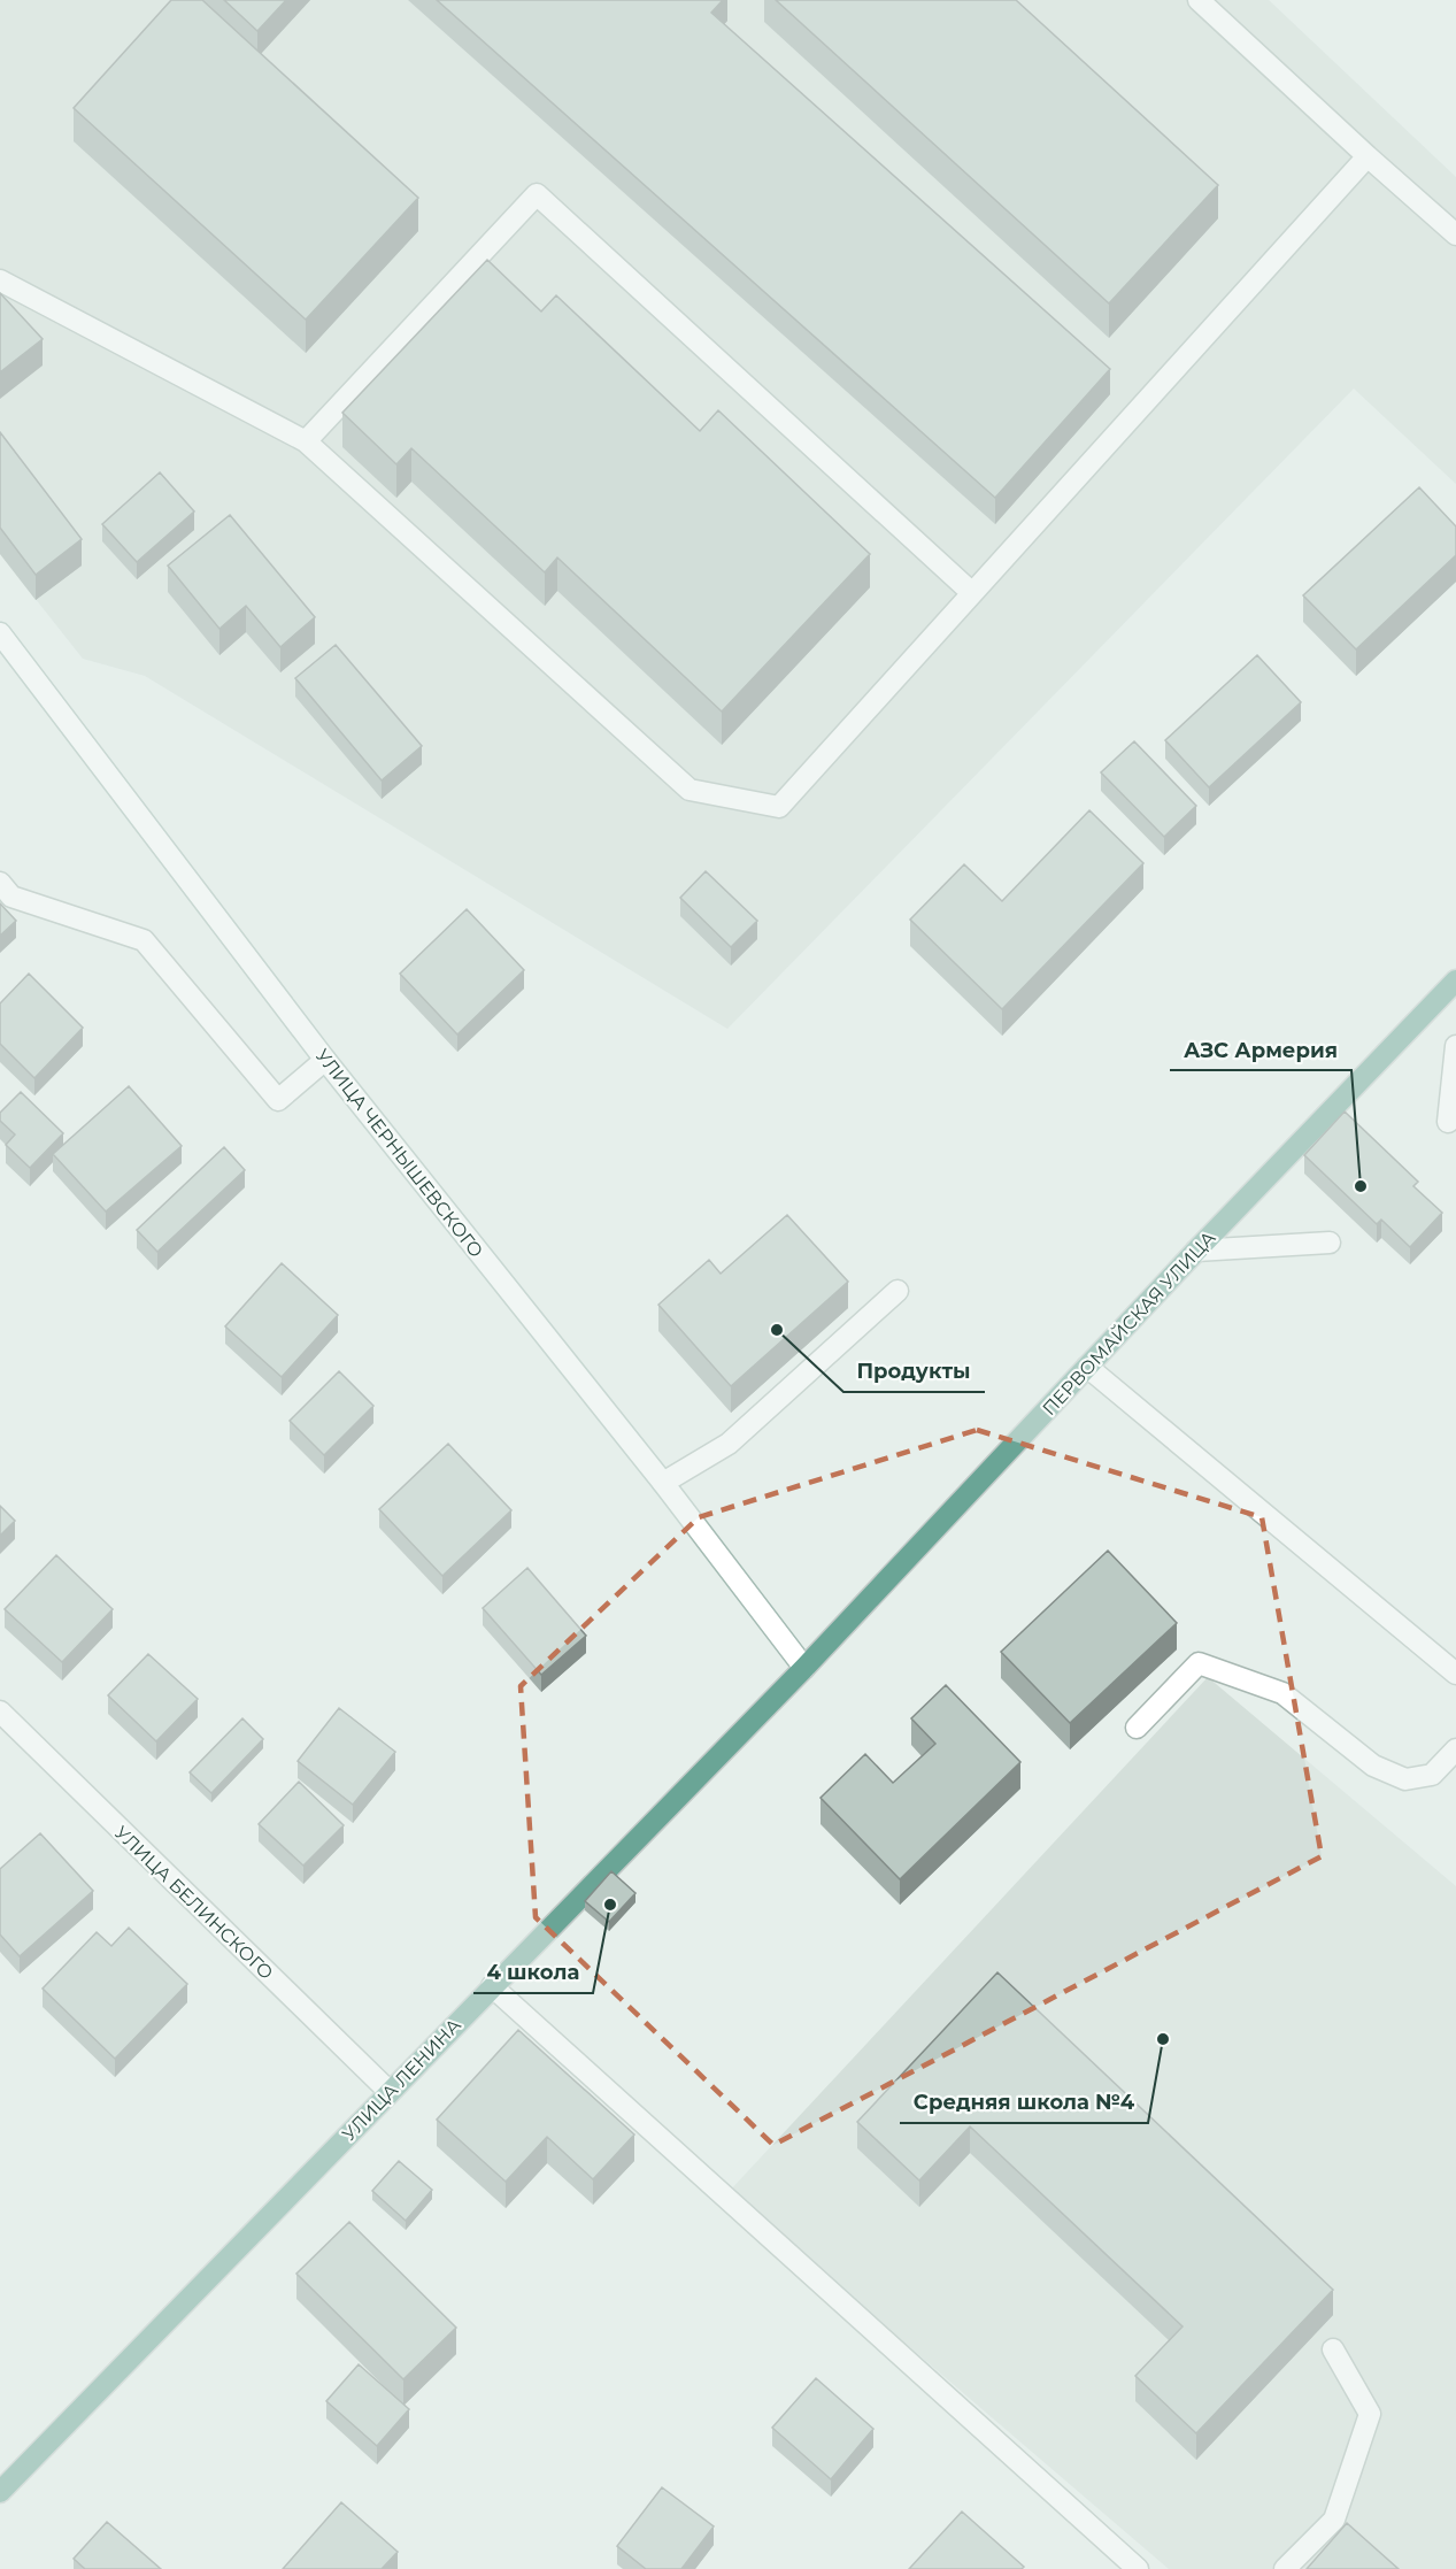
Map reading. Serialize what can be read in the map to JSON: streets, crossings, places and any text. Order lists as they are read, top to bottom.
{
  "streets": {
    "main road": ["ПЕРВОМАЙСКАЯ УЛИЦА", "УЛИЦА ЛЕНИНА"],
    "street": ["УЛИЦА ЧЕРНЫШЕВСКОГО", "УЛИЦА БЕЛИНСКОГО"]
  },
  "crossings": [
    ["УЛИЦА ЧЕРНЫШЕВСКОГО", "ПЕРВОМАЙСКАЯ УЛИЦА"],
    ["УЛИЦА ЧЕРНЫШЕВСКОГО", "УЛИЦА ЛЕНИНА"],
    ["ПЕРВОМАЙСКАЯ УЛИЦА", "УЛИЦА ЛЕНИНА"],
    ["УЛИЦА БЕЛИНСКОГО", "УЛИЦА ЛЕНИНА"]
  ],
  "places": [
    "АЗС Армерия",
    "Продукты",
    "4 школа",
    "Средняя школа №4"
  ]
}
